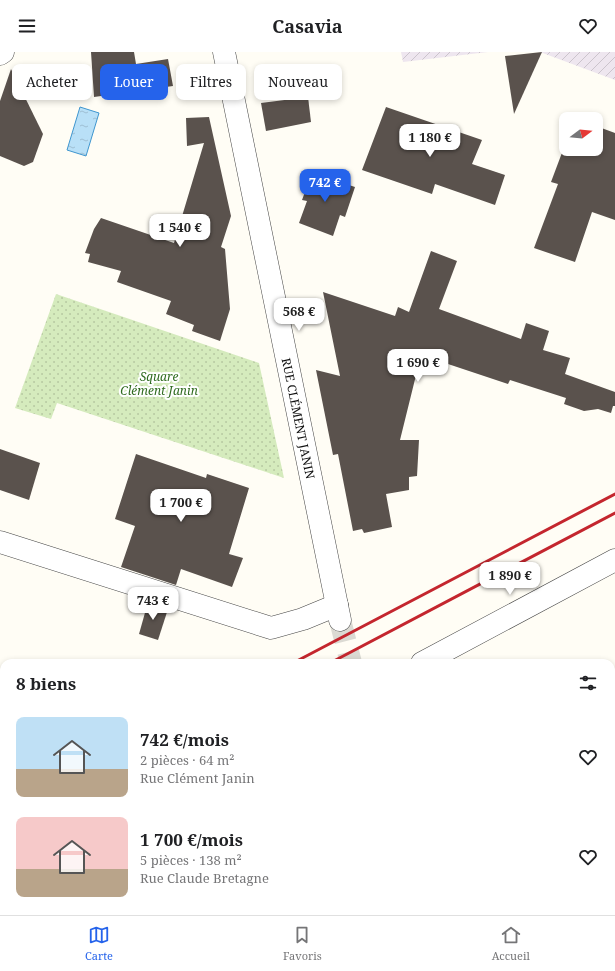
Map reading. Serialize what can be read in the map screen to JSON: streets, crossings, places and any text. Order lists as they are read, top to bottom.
{
  "streets": {
    "street": ["RUE CLÉMENT JANIN"]
  },
  "parks": ["Square Clément Janin"],
  "north": "right",
  "page": {
    "header": "Casavia",
    "chip": [
      "Acheter",
      "Louer",
      "Filtres",
      "Nouveau"
    ],
    "price": [
      "1 180 €",
      "742 €",
      "1 540 €",
      "568 €",
      "1 690 €",
      "1 700 €",
      "1 890 €",
      "743 €"
    ],
    "heading": "8 biens",
    "list": [
      {
        "name": "742 €/mois",
        "note": "2 pièces · 64 m² · Rue Clément Janin"
      },
      {
        "name": "1 700 €/mois",
        "note": "5 pièces · 138 m² · Rue Claude Bretagne"
      }
    ],
    "tabs": ["Carte", "Favoris", "Accueil"]
  }
}
